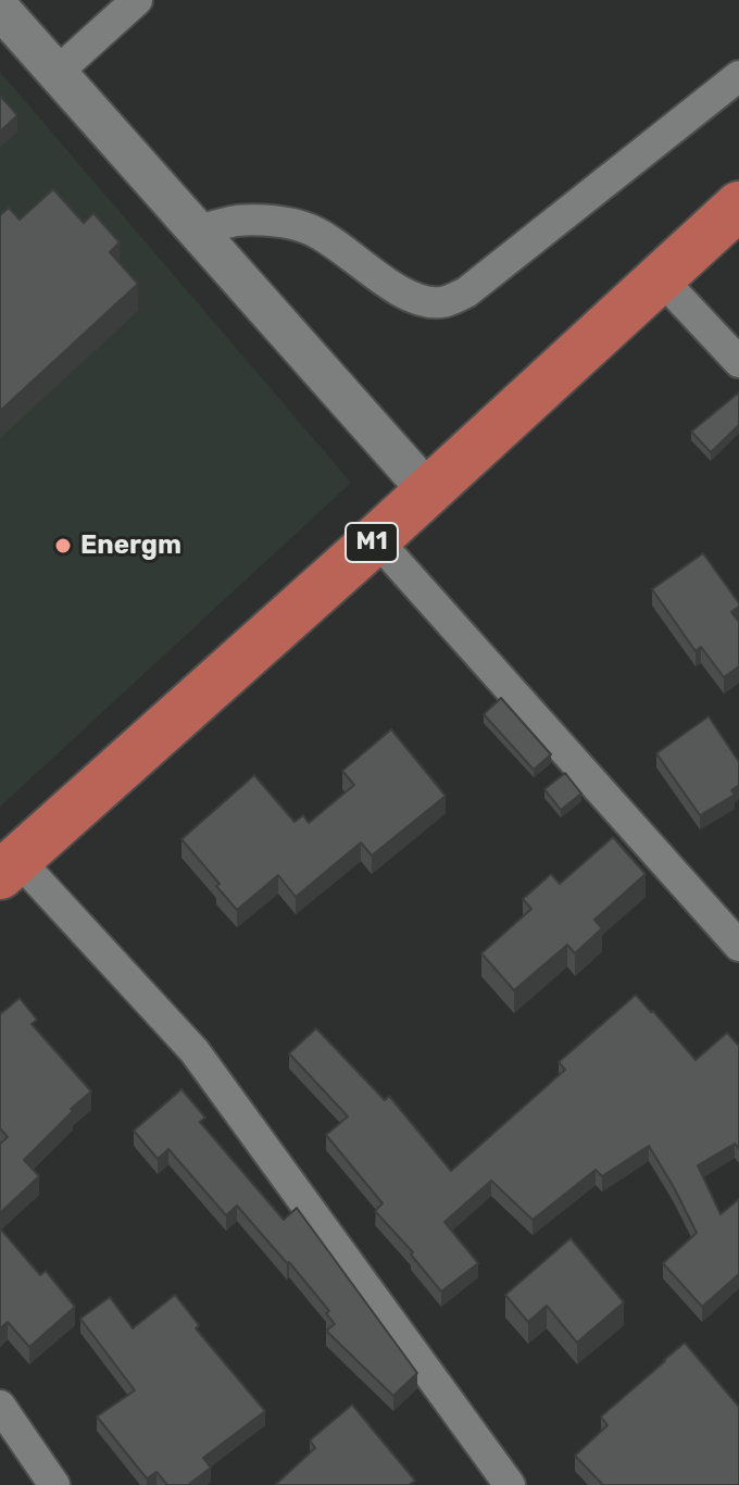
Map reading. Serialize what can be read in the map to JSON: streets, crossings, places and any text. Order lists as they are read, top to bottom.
{
  "streets": {
    "highway": ["M1"]
  },
  "places": ["Energm"]
}
